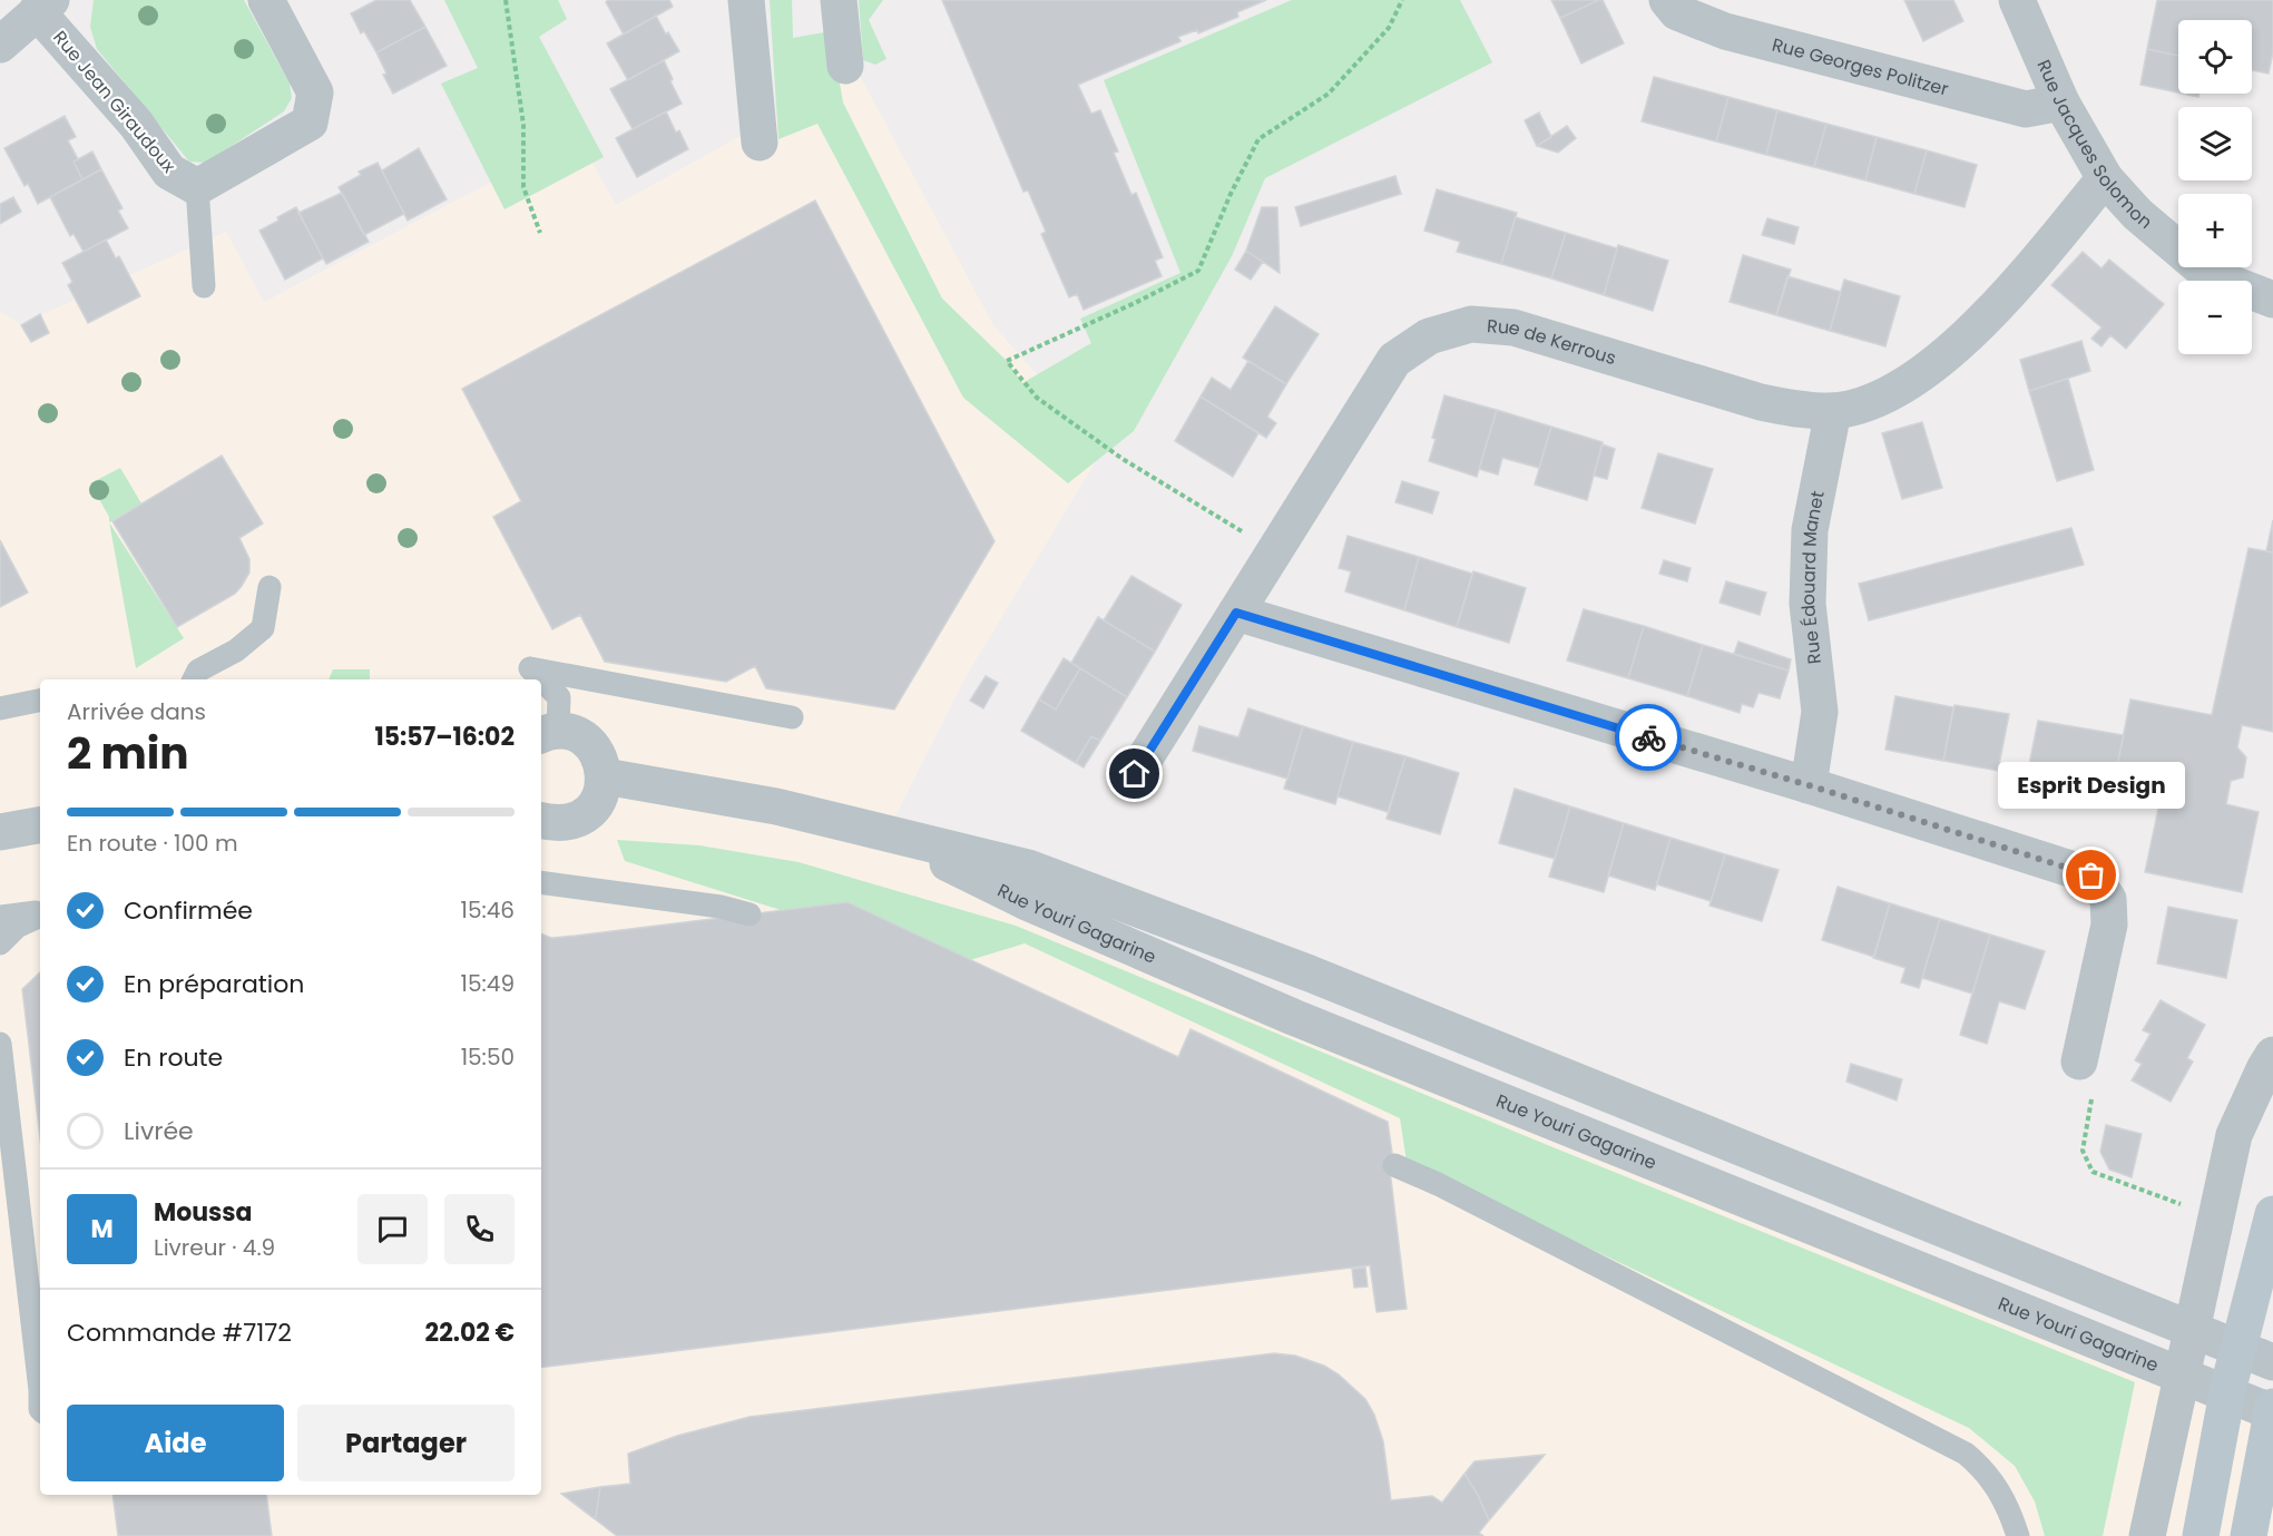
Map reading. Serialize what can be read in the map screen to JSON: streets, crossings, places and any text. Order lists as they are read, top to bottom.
{
  "streets": {
    "street": [
      "Rue Georges Politzer",
      "Rue Jean Giraudoux",
      "Rue Jacques Solomon",
      "Rue de Kerrous",
      "Rue Édouard Manet",
      "Rue Youri Gagarine"
    ]
  },
  "crossings": [
    ["Rue Georges Politzer", "Rue Jacques Solomon"],
    ["Rue Jacques Solomon", "Rue de Kerrous"],
    ["Rue de Kerrous", "Rue Édouard Manet"]
  ],
  "places": ["Esprit Design"],
  "page": {
    "map_buttons": ["+", "−"],
    "heading": ["2 min", "Arrivée dans", "15:57–16:02"],
    "panel": [
      "Moussa",
      "Livreur · 4.9",
      "Commande #7172",
      "22.02 €"
    ],
    "bubble": "Esprit Design",
    "bar": "En route · 100 m",
    "list": [
      ["Confirmée", "15:46"],
      ["En préparation", "15:49"],
      ["En route", "15:50"],
      "Livrée"
    ],
    "round": "M",
    "buttons": ["Aide", "Partager"]
  }
}
